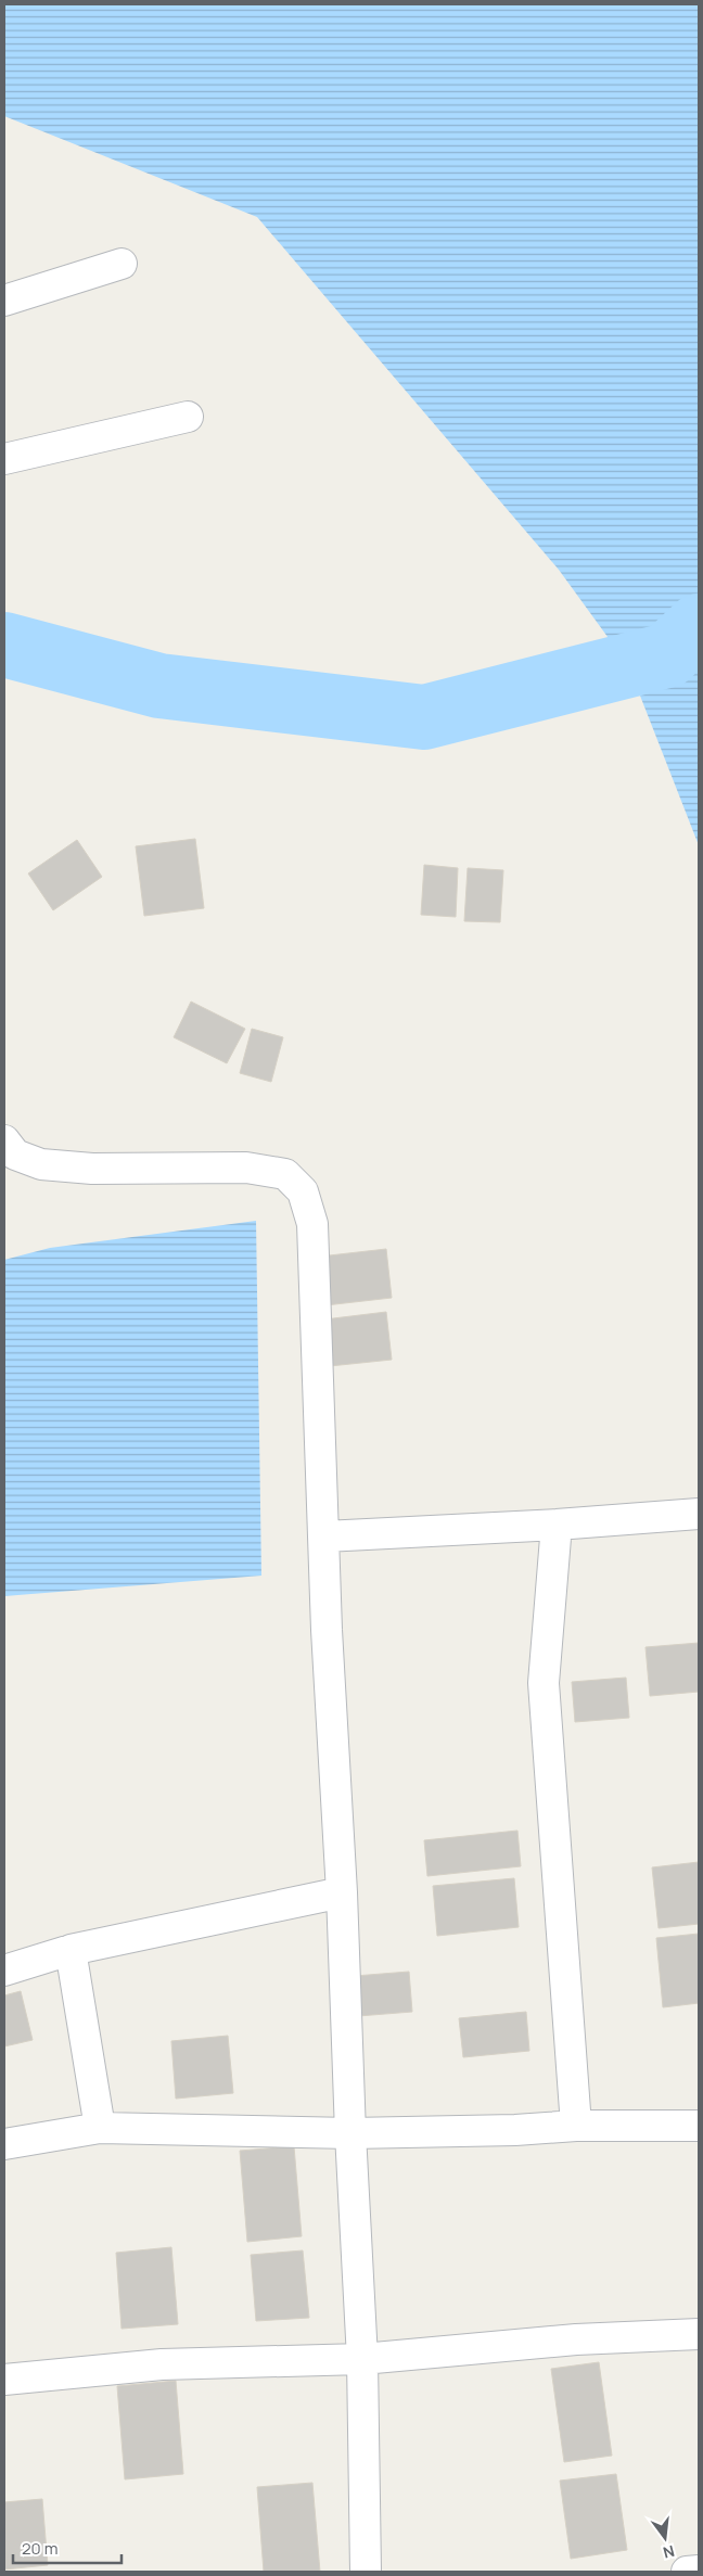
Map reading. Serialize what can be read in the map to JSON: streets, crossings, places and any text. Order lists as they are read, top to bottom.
{
  "scale_bar": "20 m",
  "north": "bottom"
}
